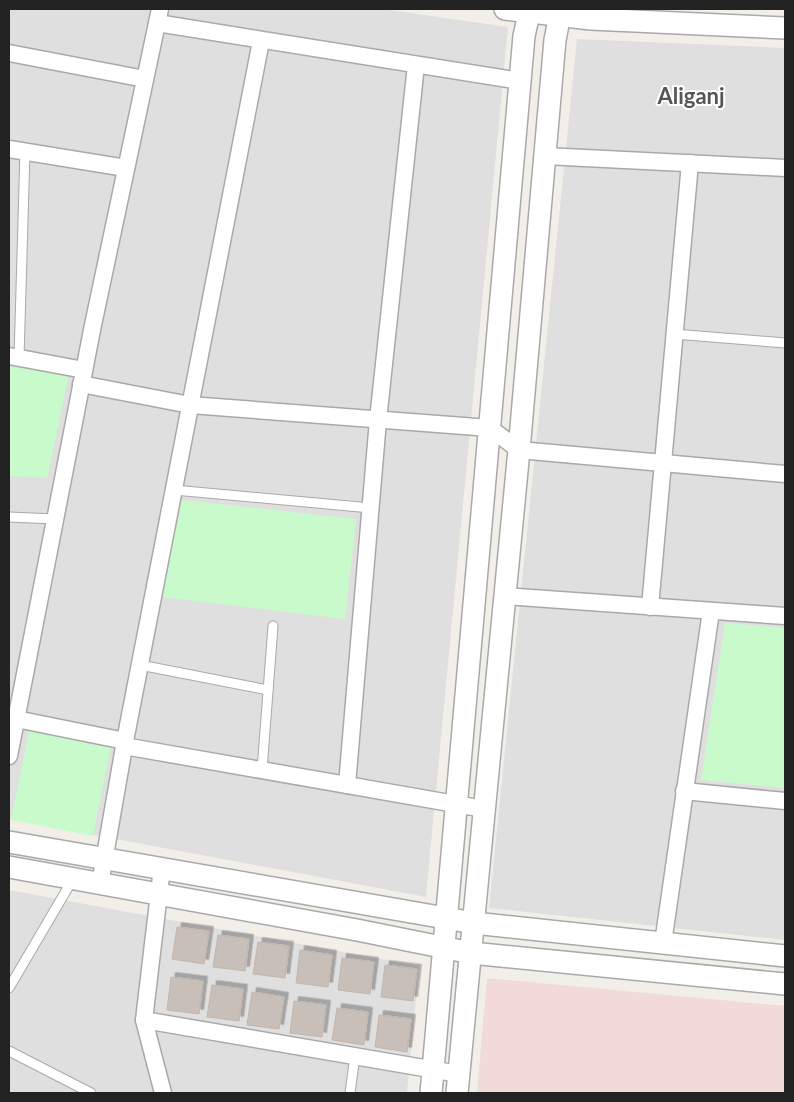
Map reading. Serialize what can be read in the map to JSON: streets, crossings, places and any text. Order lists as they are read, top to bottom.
{
  "districts": ["Aliganj"]
}
